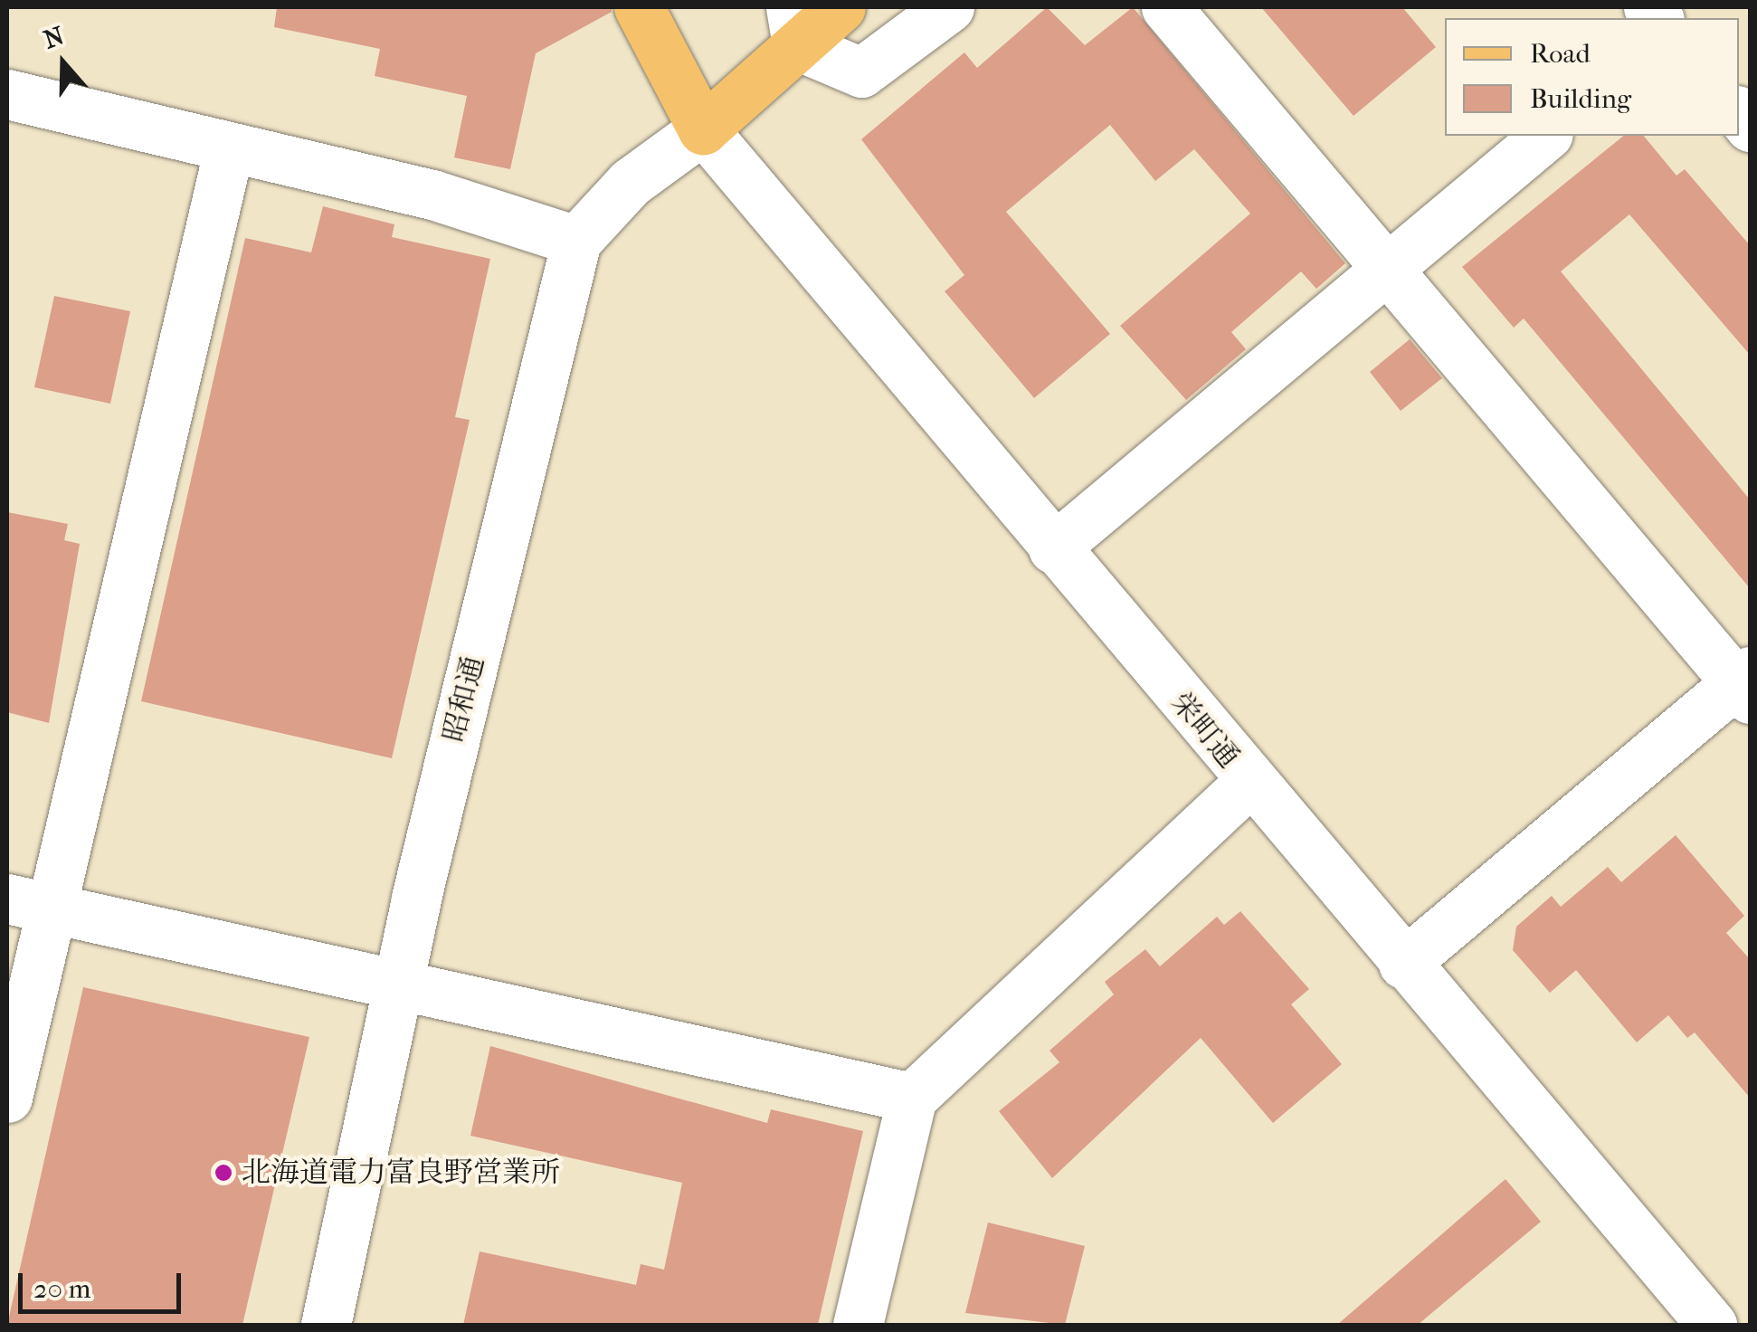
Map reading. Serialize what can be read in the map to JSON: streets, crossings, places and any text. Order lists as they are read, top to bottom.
{
  "streets": {
    "street": ["昭和通", "栄町通"]
  },
  "crossings": [
    ["昭和通", "栄町通"]
  ],
  "places": ["北海道電力富良野営業所"],
  "legend": ["Road", "Building"],
  "scale_bar": "20 m",
  "north": "top"
}
